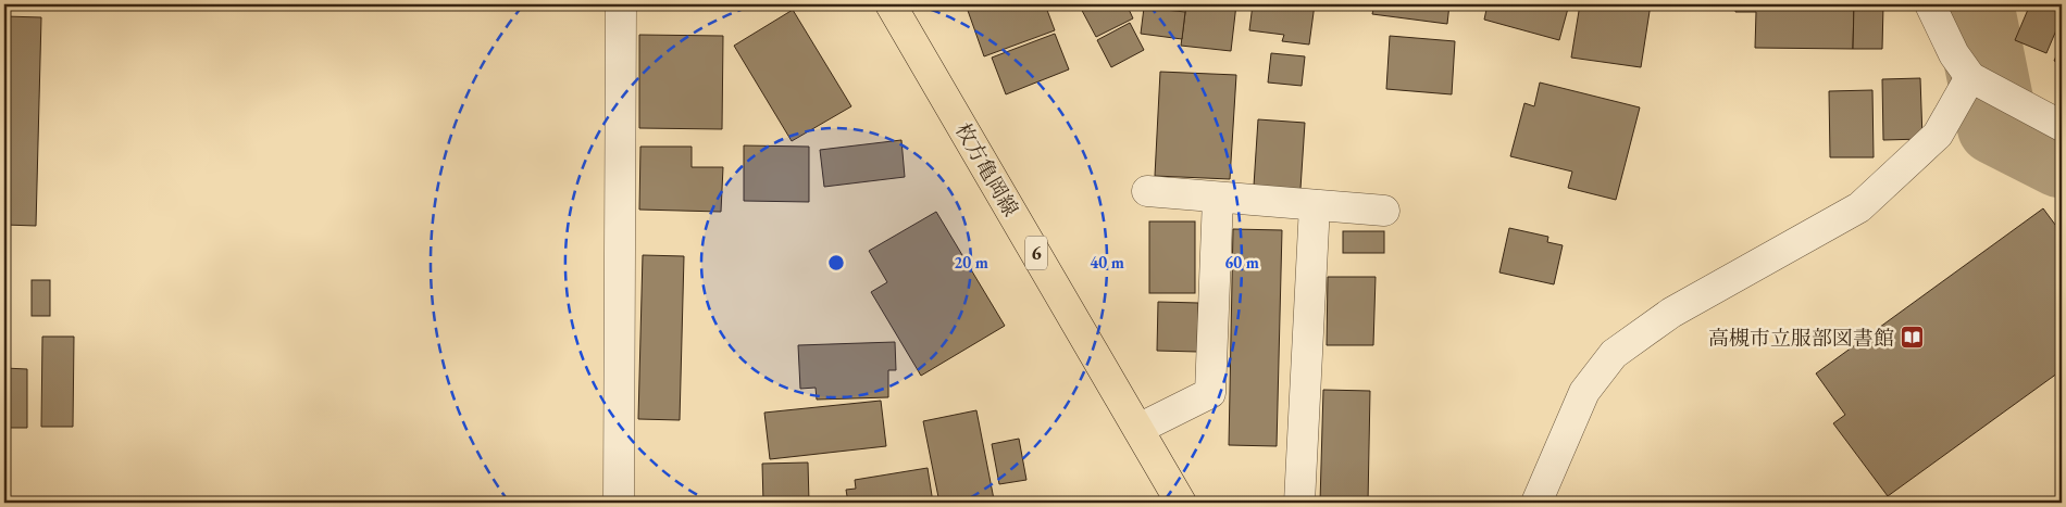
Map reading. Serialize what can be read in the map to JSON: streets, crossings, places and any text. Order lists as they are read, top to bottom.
{
  "streets": {
    "main road": ["枚方亀岡線", "6"]
  },
  "places": {
    "library": ["高槻市立服部図書館"]
  },
  "rings": ["20 m", "40 m", "60 m"]
}
